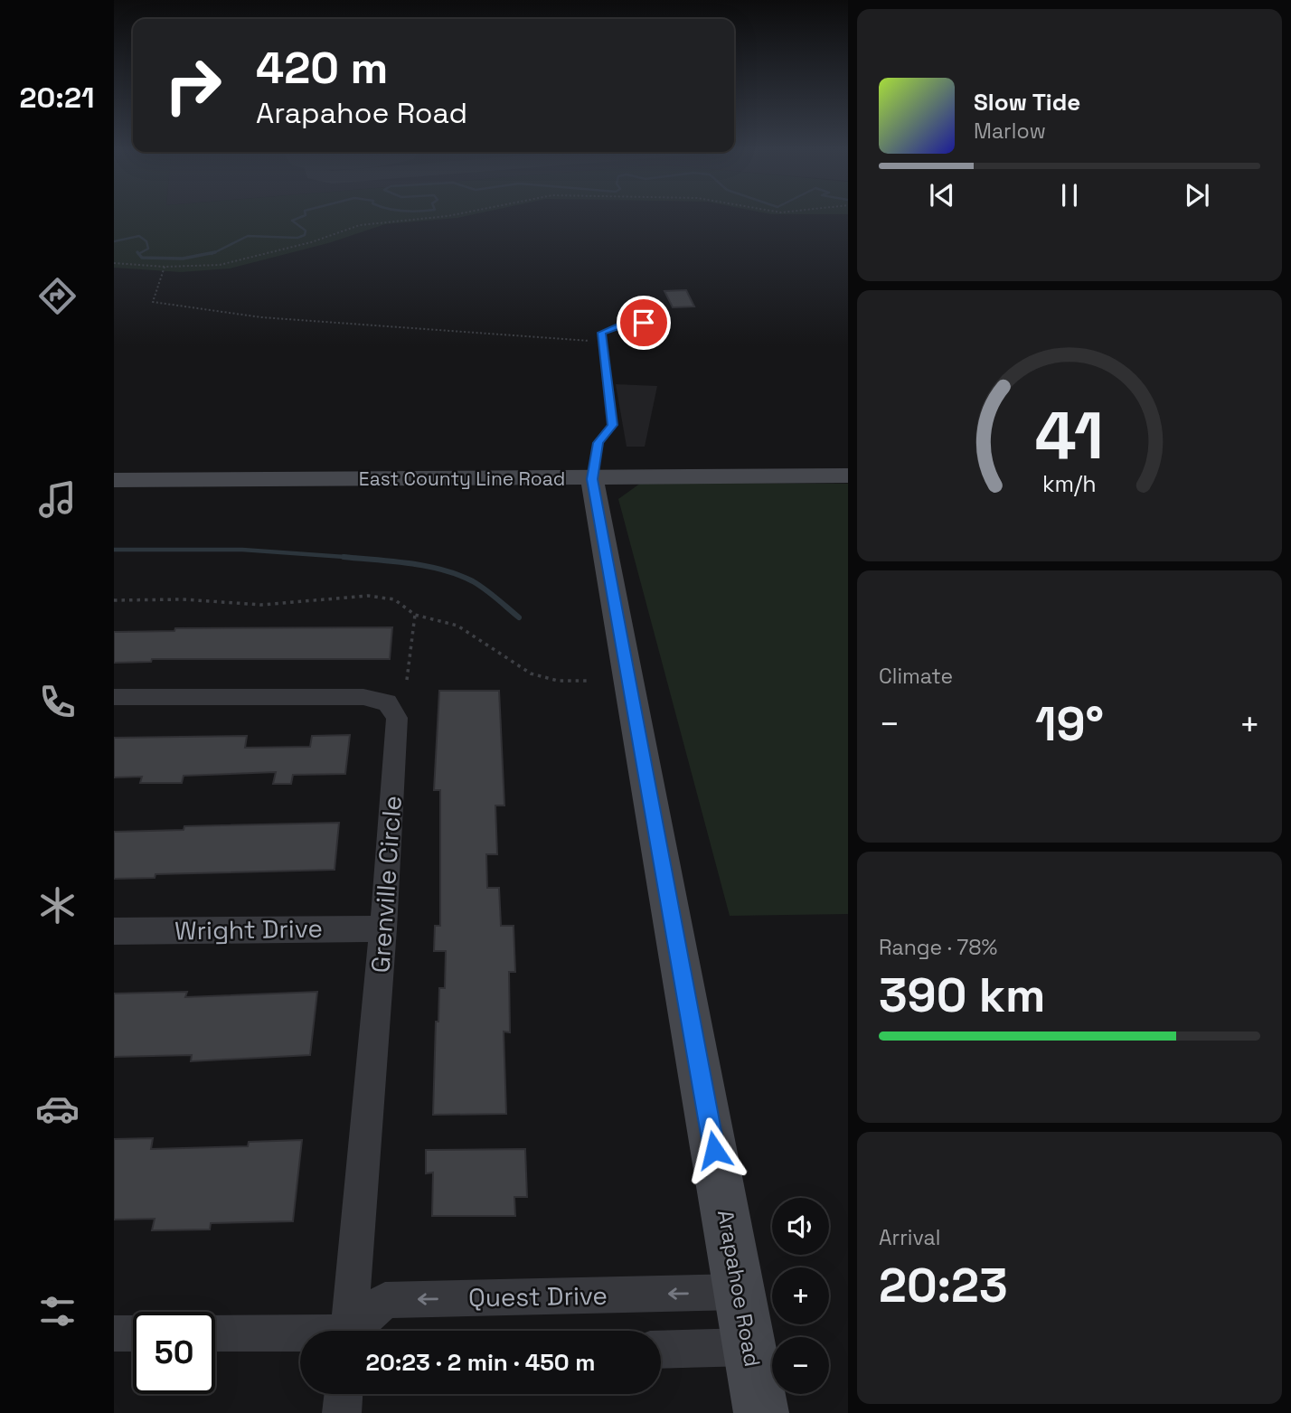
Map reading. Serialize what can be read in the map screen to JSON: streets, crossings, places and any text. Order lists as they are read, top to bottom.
{
  "streets": {
    "main road": ["East County Line Road", "Arapahoe Road"],
    "street": ["Grenville Circle", "Wright Drive", "Quest Drive"]
  },
  "crossings": [
    ["East County Line Road", "Arapahoe Road"],
    ["Grenville Circle", "Wright Drive"],
    ["Arapahoe Road", "Quest Drive"]
  ],
  "one_way": ["Quest Drive"],
  "page": {
    "tabs": "20:21",
    "turn": ["420 m", "Arapahoe Road"],
    "song": ["Slow Tide", "Marlow"],
    "tile": [
      "Climate",
      ["Range · 78%", "390 km"],
      ["Arrival", "20:23"]
    ],
    "heat": ["−", "19°", "+"],
    "map_buttons": ["+", "−"],
    "limit": "50",
    "trip": "20:23 · 2 min · 450 m",
    "gauge": ["41", "km/h"]
  }
}
